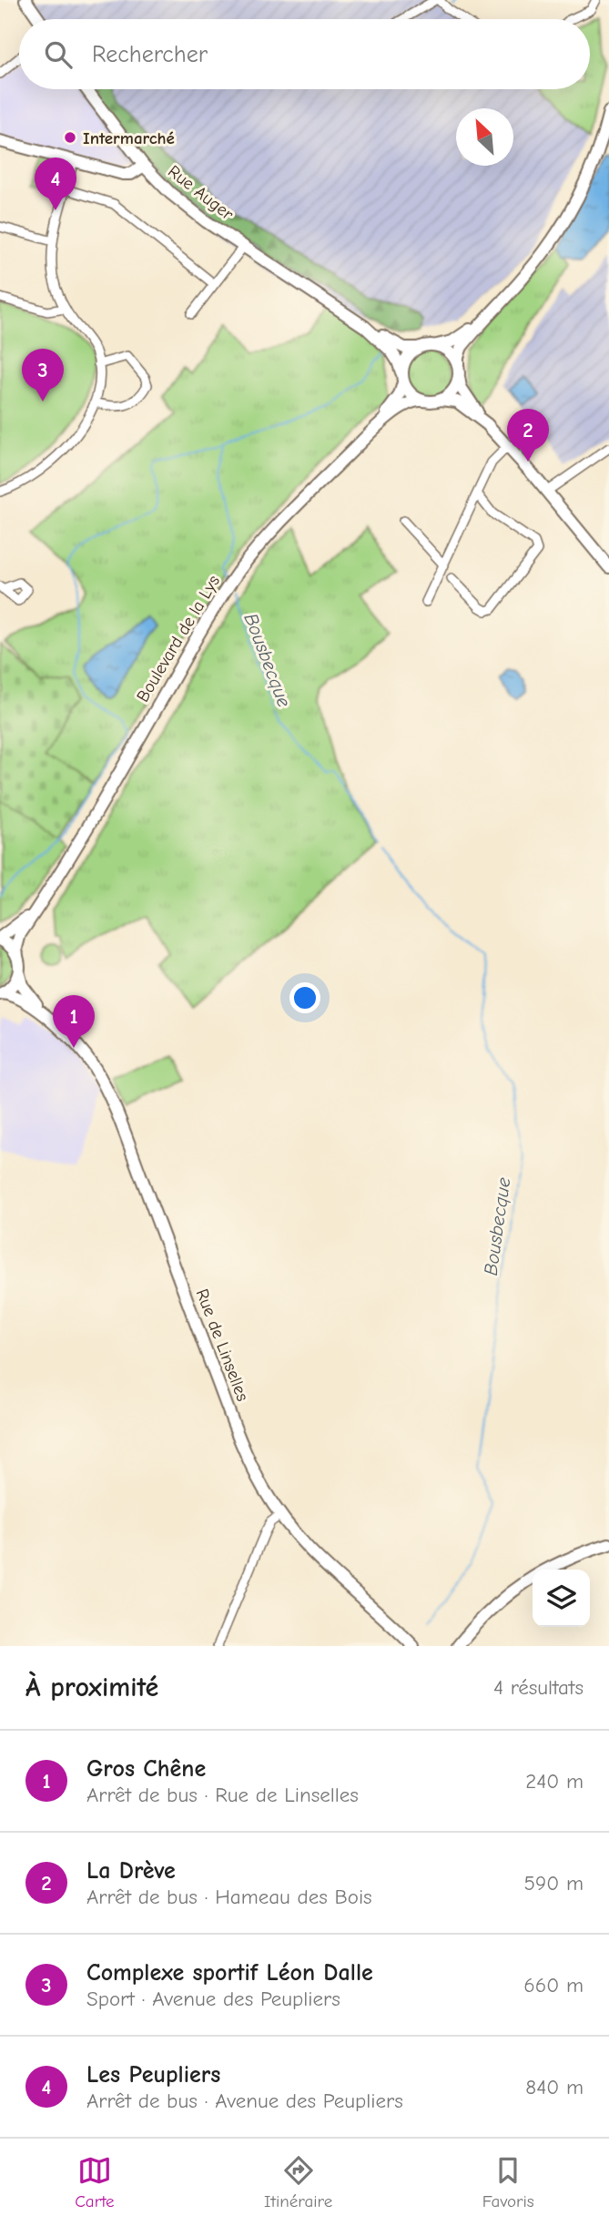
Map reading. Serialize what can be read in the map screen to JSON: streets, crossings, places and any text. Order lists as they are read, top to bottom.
{
  "streets": {
    "main road": ["Rue Auger", "Boulevard de la Lys", "Rue de Linselles"]
  },
  "crossings": [
    ["Rue Auger", "Boulevard de la Lys"]
  ],
  "water": ["Bousbecque"],
  "places": ["Intermarché"],
  "north": "top left",
  "page": {
    "search": "Rechercher",
    "pins": [
      "4",
      "3",
      "2",
      "1"
    ],
    "heading": ["À proximité", "4 résultats"],
    "list": [
      {
        "mark": "1",
        "name": "Gros Chêne",
        "note": "Arrêt de bus · Rue de Linselles",
        "value": "240 m"
      },
      {
        "mark": "2",
        "name": "La Drève",
        "note": "Arrêt de bus · Hameau des Bois",
        "value": "590 m"
      },
      {
        "mark": "3",
        "name": "Complexe sportif Léon Dalle",
        "note": "Sport · Avenue des Peupliers",
        "value": "660 m"
      },
      {
        "mark": "4",
        "name": "Les Peupliers",
        "note": "Arrêt de bus · Avenue des Peupliers",
        "value": "840 m"
      }
    ],
    "nav": ["Carte", "Itinéraire", "Favoris"]
  }
}
